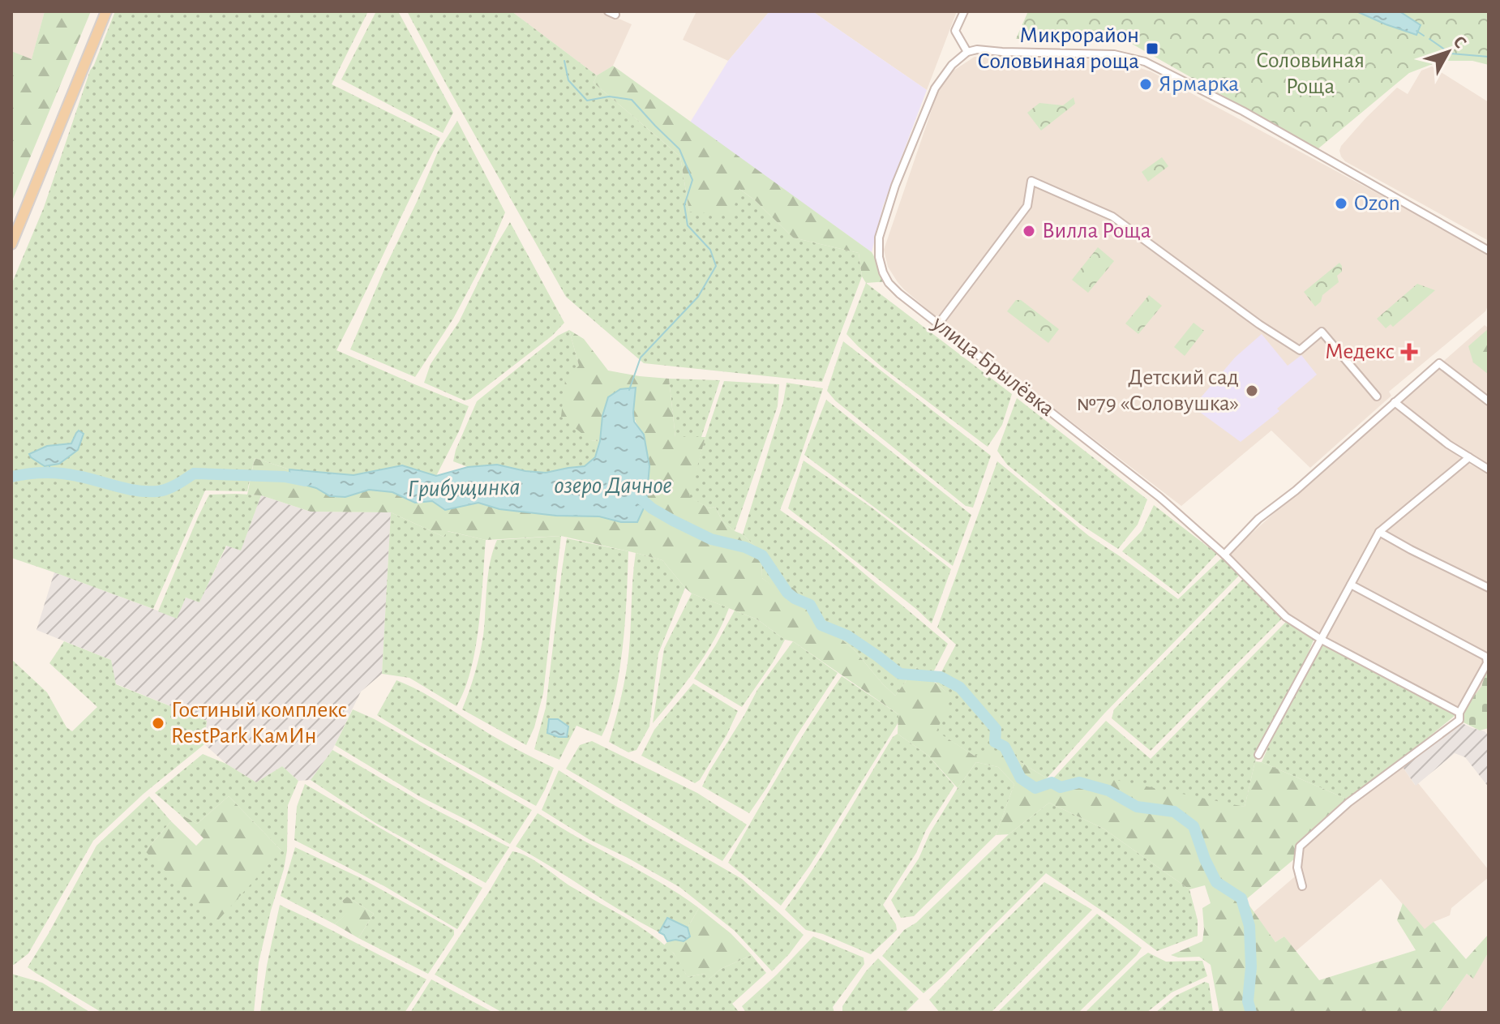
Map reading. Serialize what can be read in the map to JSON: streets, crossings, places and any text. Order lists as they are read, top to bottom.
{
  "streets": {
    "street": ["улица Брылёвка"]
  },
  "water": ["озеро Дачное", "Грибущинка"],
  "parks": ["Соловьиная Роща"],
  "places": {
    "transit": ["Микрорайон Соловьиная роща"],
    "other": [
      "Ярмарка",
      "Ozon",
      "Вилла Роща",
      "Детский сад №79 «Соловушка»",
      "Гостиный комплекс RestPark КамИн"
    ],
    "health": ["Медекс"]
  },
  "north": "top right"
}
